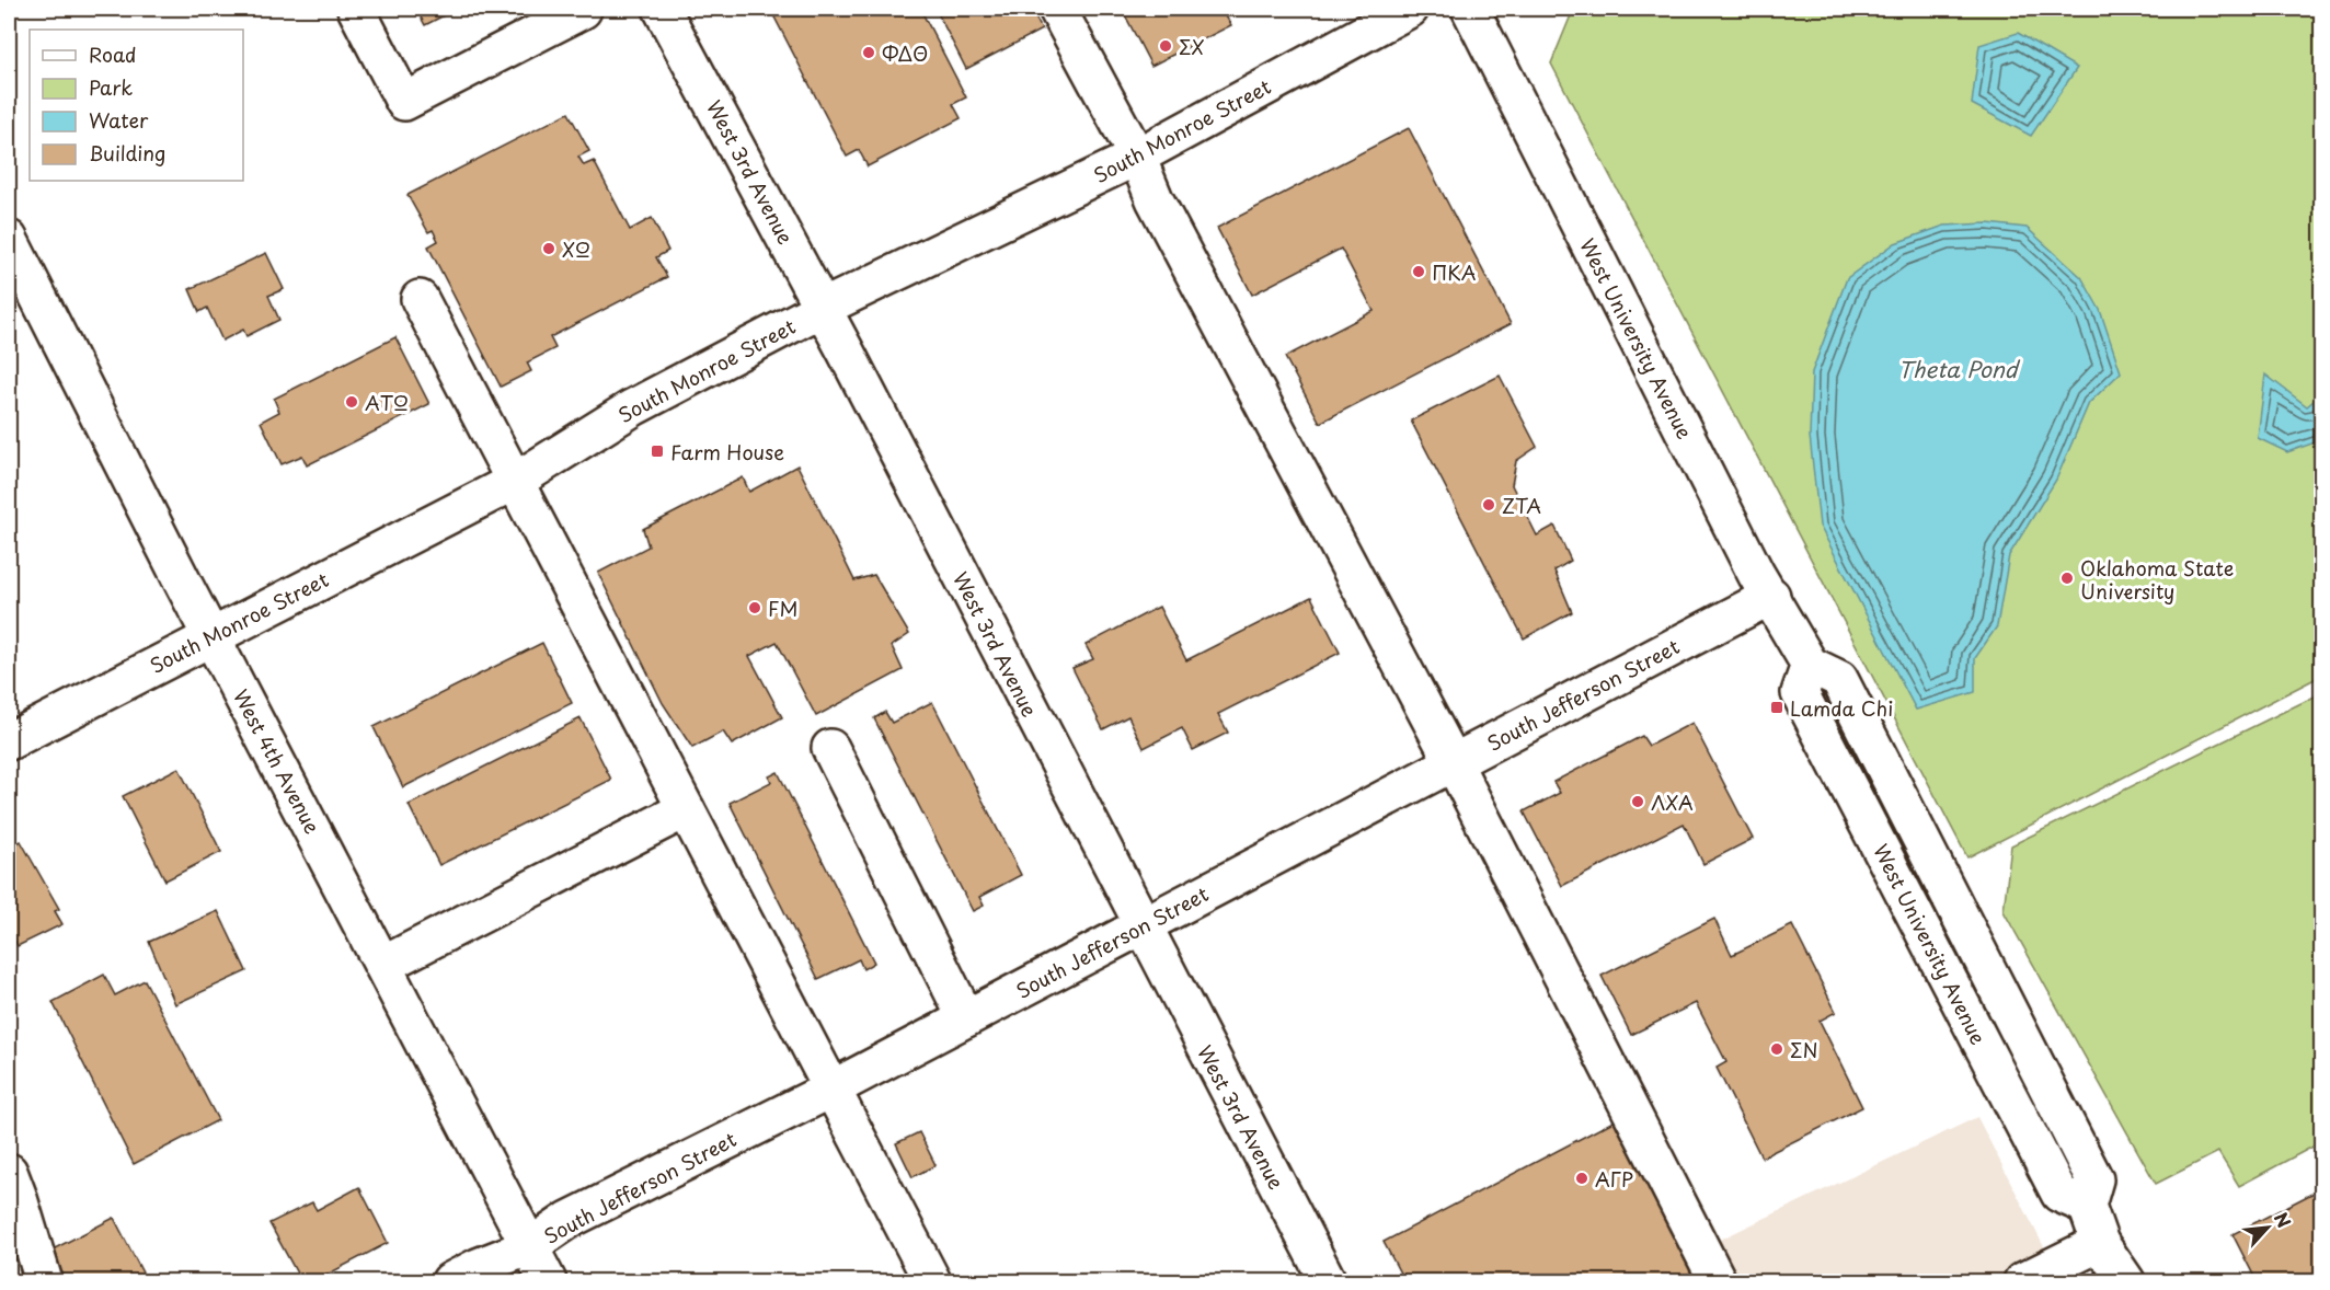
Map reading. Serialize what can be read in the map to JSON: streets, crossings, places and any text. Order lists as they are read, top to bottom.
{
  "streets": {
    "street": [
      "South Monroe Street",
      "West 3rd Avenue",
      "West University Avenue",
      "South Jefferson Street",
      "West 4th Avenue"
    ]
  },
  "crossings": [
    ["South Monroe Street", "West 3rd Avenue"],
    ["South Monroe Street", "West 4th Avenue"],
    ["West 3rd Avenue", "South Jefferson Street"],
    ["West University Avenue", "South Jefferson Street"],
    ["South Jefferson Street", "West 4th Avenue"]
  ],
  "water": ["Theta Pond"],
  "places": {
    "other": [
      "ΣX",
      "ΦΔΘ",
      "XΩ",
      "ΠΚΑ",
      "ΑTΩ",
      "ΖΤΑ",
      "Oklahoma State University",
      "FM",
      "ΛXA",
      "ΣN",
      "AΓP"
    ],
    "transit": ["Farm House", "Lamda Chi"]
  },
  "legend": [
    "Road",
    "Park",
    "Water",
    "Building"
  ],
  "north": "top right"
}
